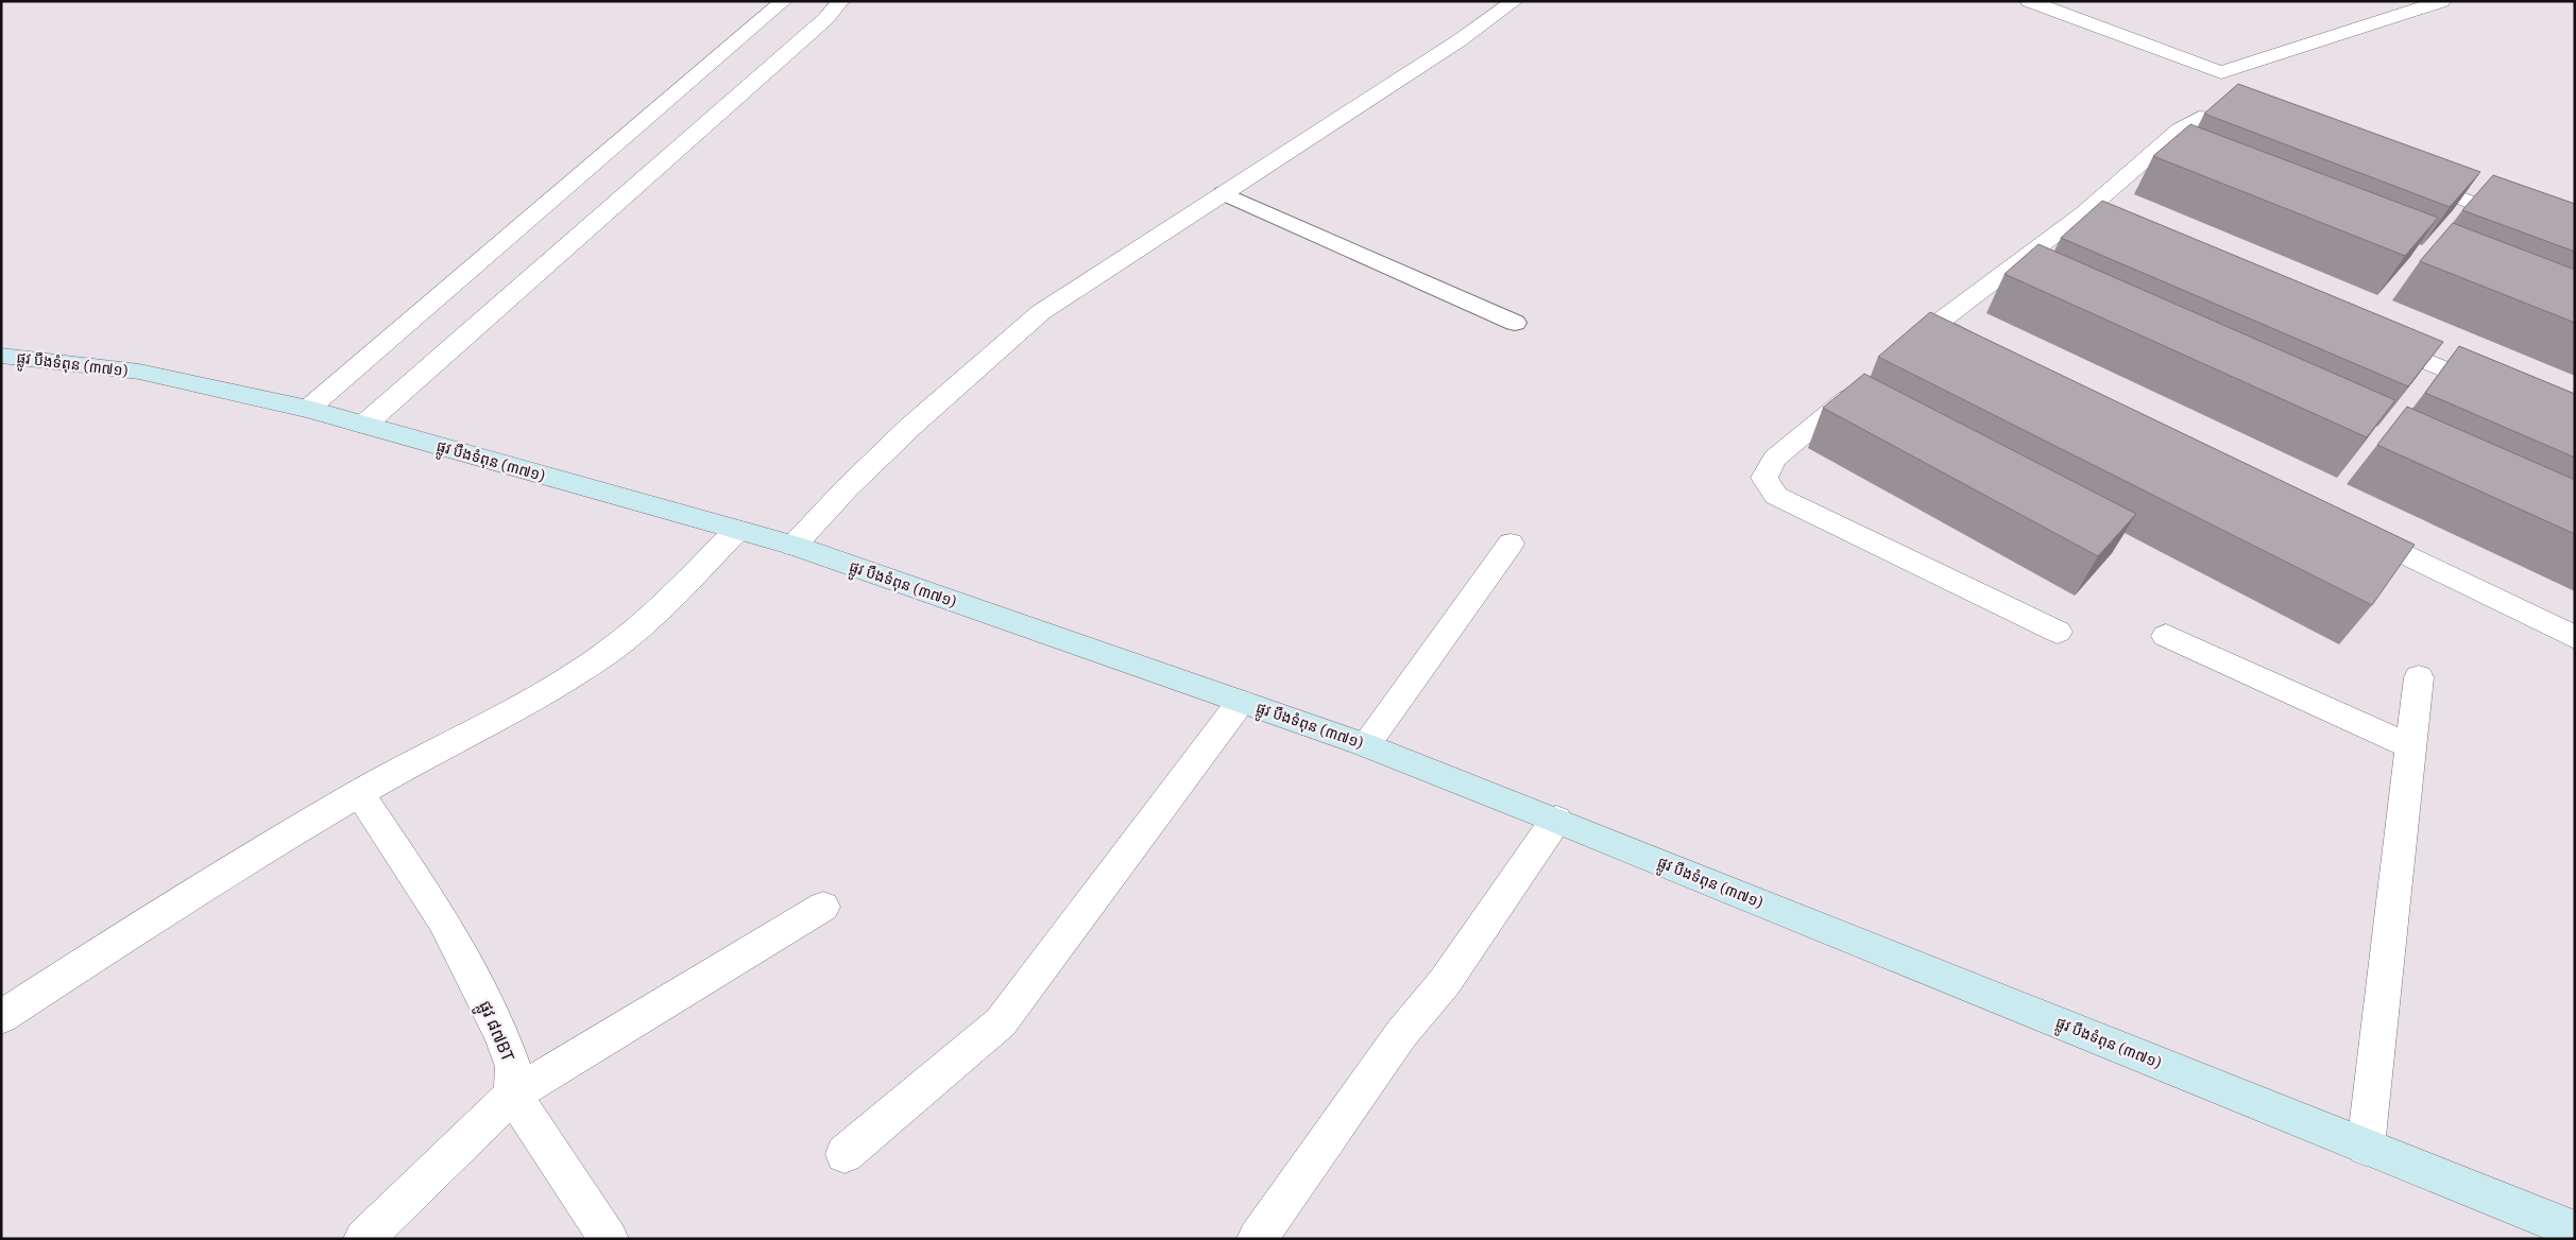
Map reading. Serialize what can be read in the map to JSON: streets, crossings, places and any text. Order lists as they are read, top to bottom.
{
  "streets": {
    "main road": ["ផ្លូវ បឹងទំពុន (៣៧១)"],
    "street": ["ផ្លូវ ៨៧BT"]
  }
}
